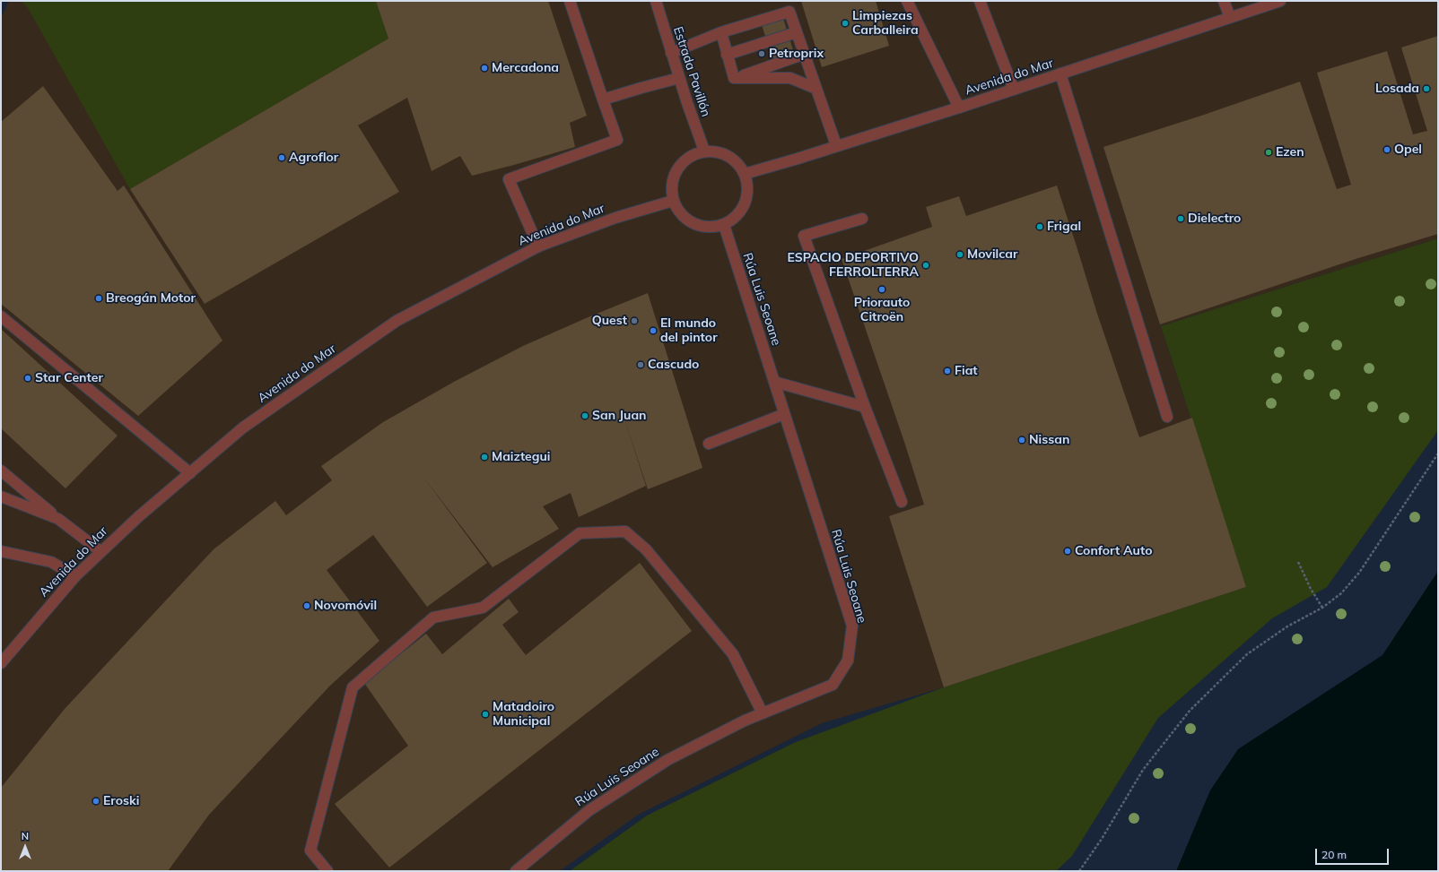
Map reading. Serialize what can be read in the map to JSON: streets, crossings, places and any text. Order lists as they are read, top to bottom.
{
  "streets": {
    "street": ["Estrada Pavillón", "Avenida do Mar", "Rúa Luis Seoane"]
  },
  "crossings": [
    ["Estrada Pavillón", "Avenida do Mar"],
    ["Estrada Pavillón", "Rúa Luis Seoane"],
    ["Avenida do Mar", "Rúa Luis Seoane"]
  ],
  "places": [
    "Limpiezas Carballeira",
    "Petroprix",
    "Mercadona",
    "Losada",
    "Opel",
    "Ezen",
    "Agroflor",
    "Dielectro",
    "Frigal",
    "Movilcar",
    "ESPACIO DEPORTIVO FERROLTERRA",
    "Priorauto Citroën",
    "Breogán Motor",
    "Quest",
    "El mundo del pintor",
    "Cascudo",
    "Fiat",
    "Star Center",
    "San Juan",
    "Nissan",
    "Maiztegui",
    "Confort Auto",
    "Novomóvil",
    "Matadoiro Municipal",
    "Eroski"
  ],
  "scale_bar": "20 m",
  "north": "top"
}
